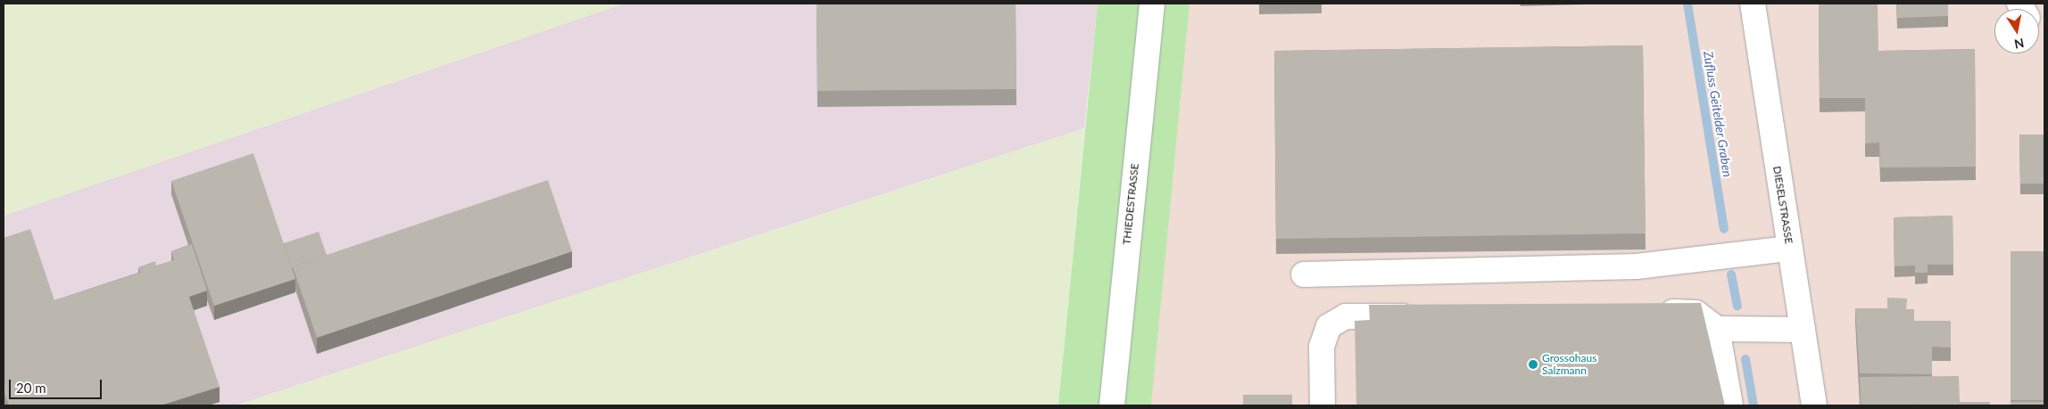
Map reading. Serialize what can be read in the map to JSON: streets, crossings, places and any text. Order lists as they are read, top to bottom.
{
  "streets": {
    "street": ["THIEDESTRASSE", "DIESELSTRASSE"]
  },
  "water": ["Zufluss Geitelder Graben"],
  "places": ["Grossohaus Salzmann"],
  "scale_bar": "20 m",
  "north": "bottom"
}
